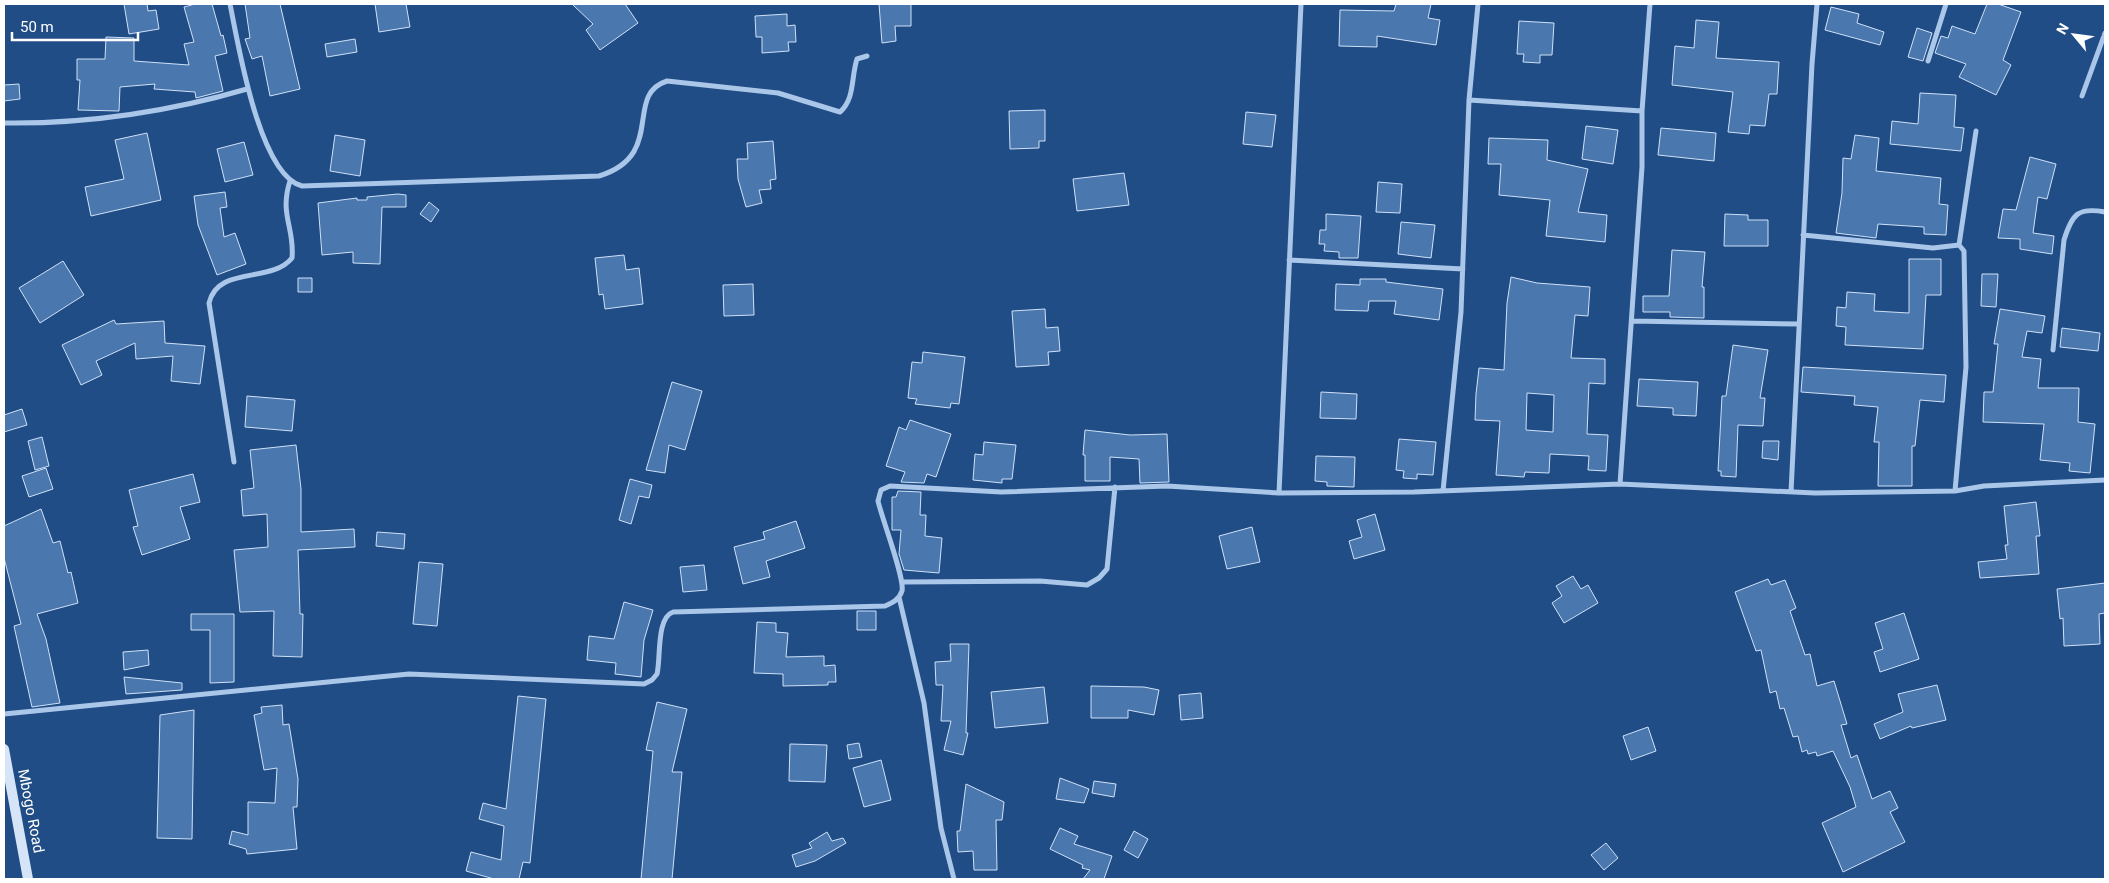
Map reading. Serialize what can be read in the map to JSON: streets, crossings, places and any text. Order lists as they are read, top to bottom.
{
  "streets": {
    "main road": ["Mbogo Road"]
  },
  "scale_bar": "50 m",
  "north": "top left"
}
